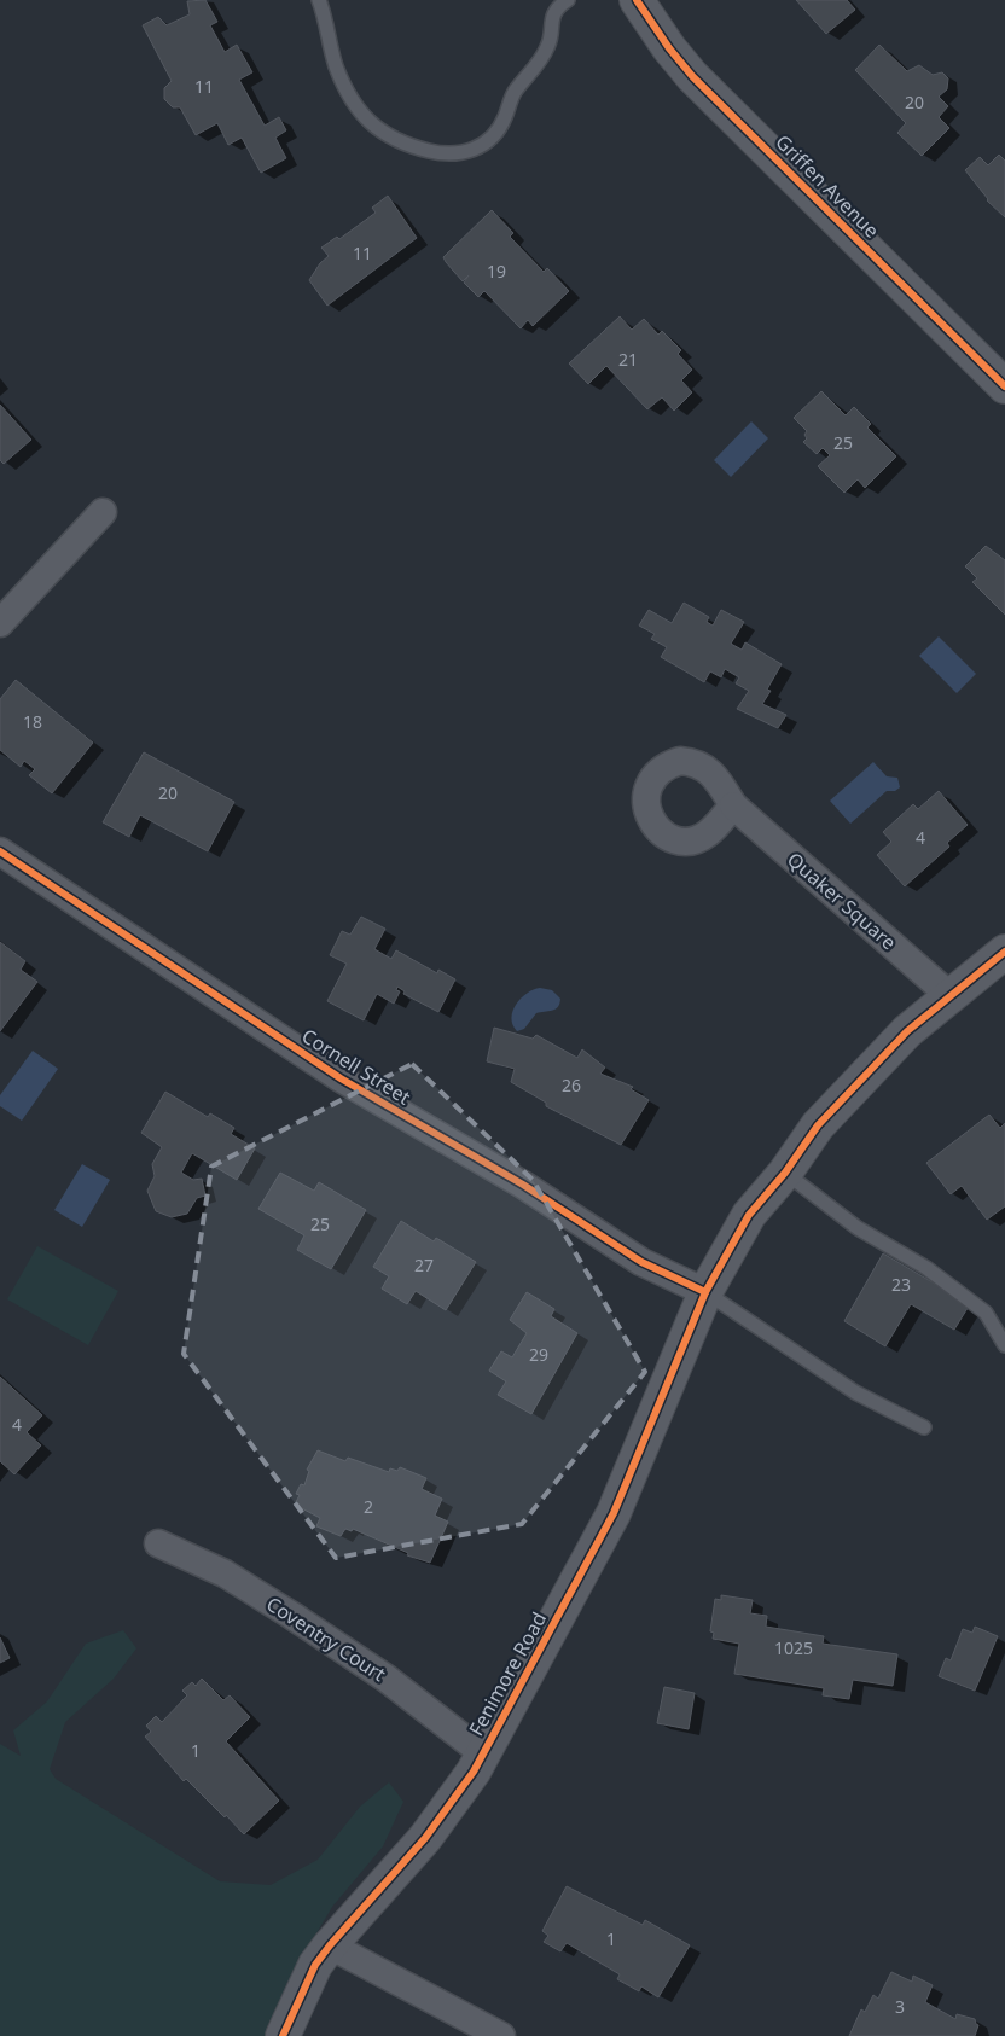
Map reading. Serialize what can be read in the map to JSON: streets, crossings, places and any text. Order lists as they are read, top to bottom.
{
  "streets": {
    "street": [
      "Griffen Avenue",
      "Quaker Square",
      "Cornell Street",
      "Coventry Court",
      "Fenimore Road"
    ]
  },
  "crossings": [
    ["Quaker Square", "Fenimore Road"],
    ["Cornell Street", "Fenimore Road"],
    ["Coventry Court", "Fenimore Road"]
  ],
  "house_numbers": [
    "11",
    "20",
    "11",
    "19",
    "21",
    "25",
    "18",
    "20",
    "4",
    "26",
    "25",
    "27",
    "23",
    "29",
    "4",
    "2",
    "1025",
    "1",
    "1",
    "3"
  ]
}
